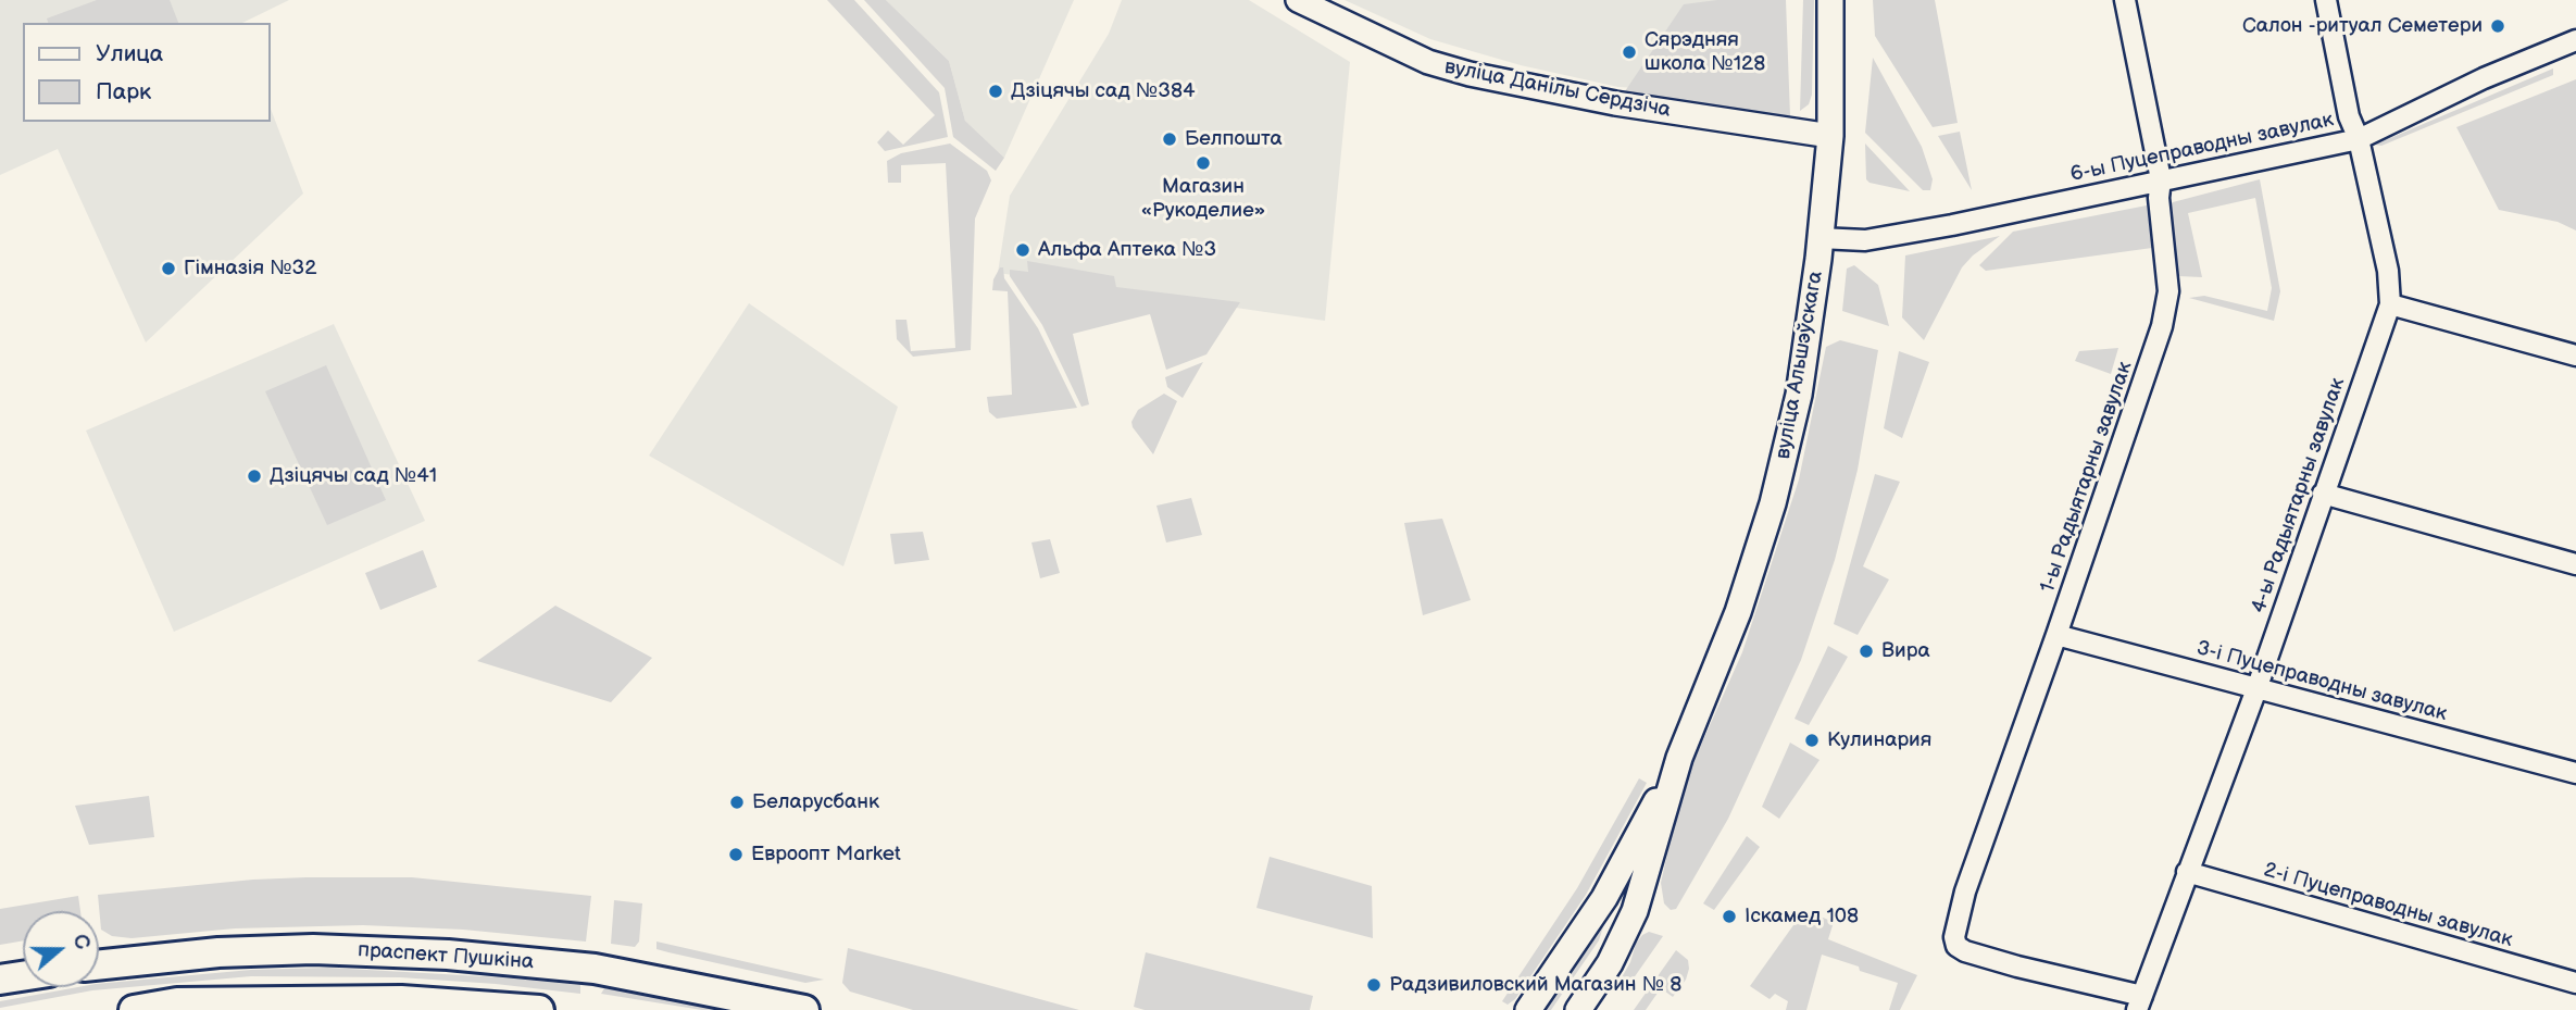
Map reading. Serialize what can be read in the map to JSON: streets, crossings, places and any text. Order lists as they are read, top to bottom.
{
  "streets": {
    "main road": ["вуліца Альшэўскага", "праспект Пушкіна"],
    "street": [
      "вуліца Данілы Сердзіча",
      "6-ы Пуцеправодны завулак",
      "1-ы Радыятарны завулак",
      "4-ы Радыятарны завулак",
      "3-і Пуцеправодны завулак",
      "2-і Пуцеправодны завулак"
    ]
  },
  "crossings": [
    ["вуліца Данілы Сердзіча", "вуліца Альшэўскага"],
    ["6-ы Пуцеправодны завулак", "вуліца Альшэўскага"],
    ["6-ы Пуцеправодны завулак", "1-ы Радыятарны завулак"],
    ["6-ы Пуцеправодны завулак", "4-ы Радыятарны завулак"],
    ["1-ы Радыятарны завулак", "4-ы Радыятарны завулак"],
    ["1-ы Радыятарны завулак", "3-і Пуцеправодны завулак"],
    ["4-ы Радыятарны завулак", "3-і Пуцеправодны завулак"],
    ["4-ы Радыятарны завулак", "2-і Пуцеправодны завулак"]
  ],
  "places": [
    "Салон -ритуал Семетери",
    "Сярэдняя школа №128",
    "Дзіцячы сад №384",
    "Белпошта",
    "Магазин «Рукоделие»",
    "Альфа Аптека №3",
    "Гімназія №32",
    "Дзіцячы сад №41",
    "Вира",
    "Кулинария",
    "Беларусбанк",
    "Евроопт Market",
    "Іскамед 108",
    "Радзивиловский Магазин № 8"
  ],
  "legend": ["Улица", "Парк"],
  "north": "right"
}
